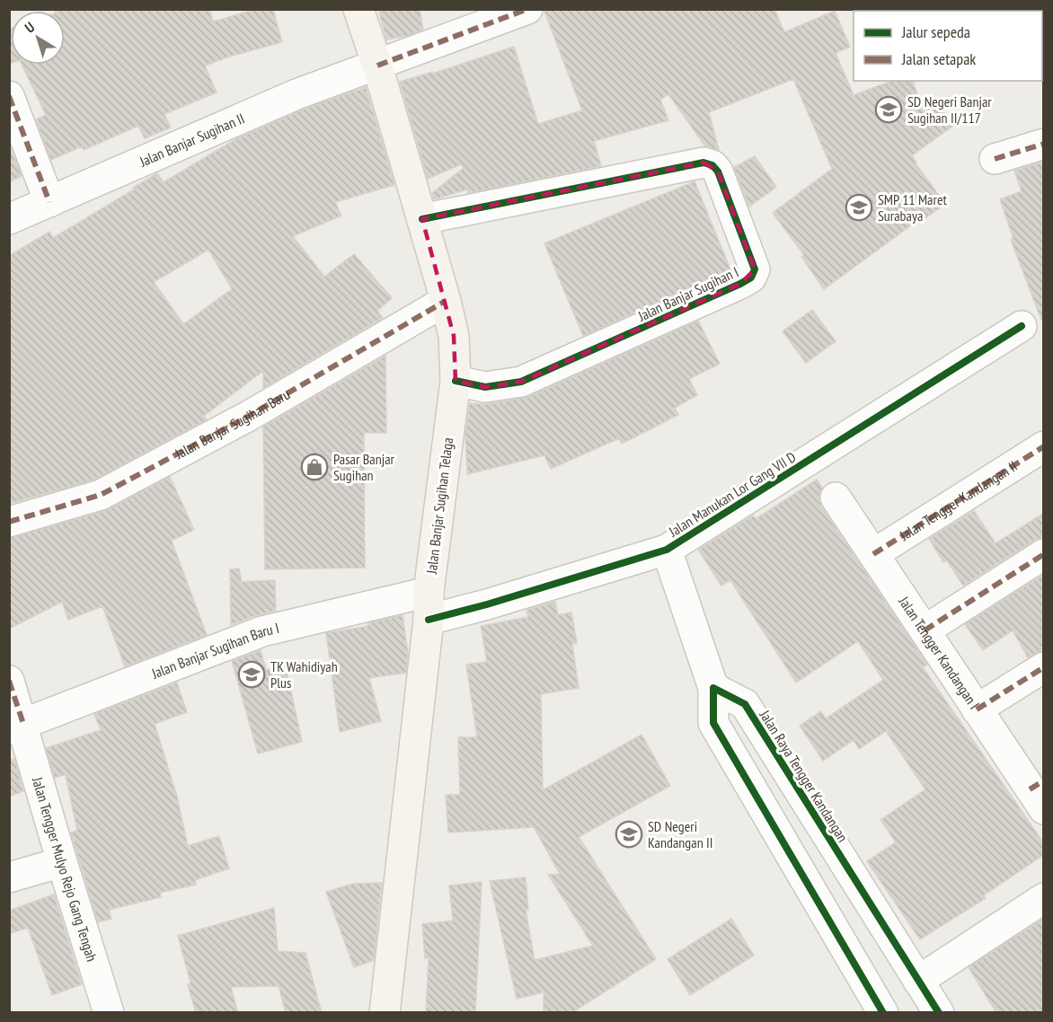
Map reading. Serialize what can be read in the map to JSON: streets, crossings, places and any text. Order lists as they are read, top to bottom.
{
  "streets": {
    "main road": ["Jalan Banjar Sugihan Telaga"],
    "street": [
      "Jalan Banjar Sugihan II",
      "Jalan Banjar Sugihan I",
      "Jalan Banjar Sugihan Baru",
      "Jalan Manukan Lor Gang VII D",
      "Jalan Tengger Kandangan II",
      "Jalan Banjar Sugihan Baru I",
      "Jalan Tengger Kandangan I",
      "Jalan Raya Tengger Kandangan",
      "Jalan Tengger Mulyo Rejo Gang Tengah"
    ]
  },
  "crossings": [
    ["Jalan Banjar Sugihan II", "Jalan Banjar Sugihan Telaga"],
    ["Jalan Banjar Sugihan I", "Jalan Banjar Sugihan Telaga"],
    ["Jalan Banjar Sugihan Baru", "Jalan Banjar Sugihan Telaga"],
    ["Jalan Manukan Lor Gang VII D", "Jalan Banjar Sugihan Telaga"],
    ["Jalan Manukan Lor Gang VII D", "Jalan Banjar Sugihan Baru I"],
    ["Jalan Tengger Kandangan II", "Jalan Tengger Kandangan I"],
    ["Jalan Banjar Sugihan Telaga", "Jalan Banjar Sugihan Baru I"],
    ["Jalan Banjar Sugihan Baru I", "Jalan Tengger Mulyo Rejo Gang Tengah"]
  ],
  "places": {
    "school or university": [
      "SD Negeri Banjar Sugihan II/117",
      "SMP 11 Maret Surabaya",
      "TK Wahidiyah Plus",
      "SD Negeri Kandangan II"
    ],
    "shop": ["Pasar Banjar Sugihan"]
  },
  "legend": ["Jalur sepeda", "Jalan setapak"],
  "north": "top left"
}
